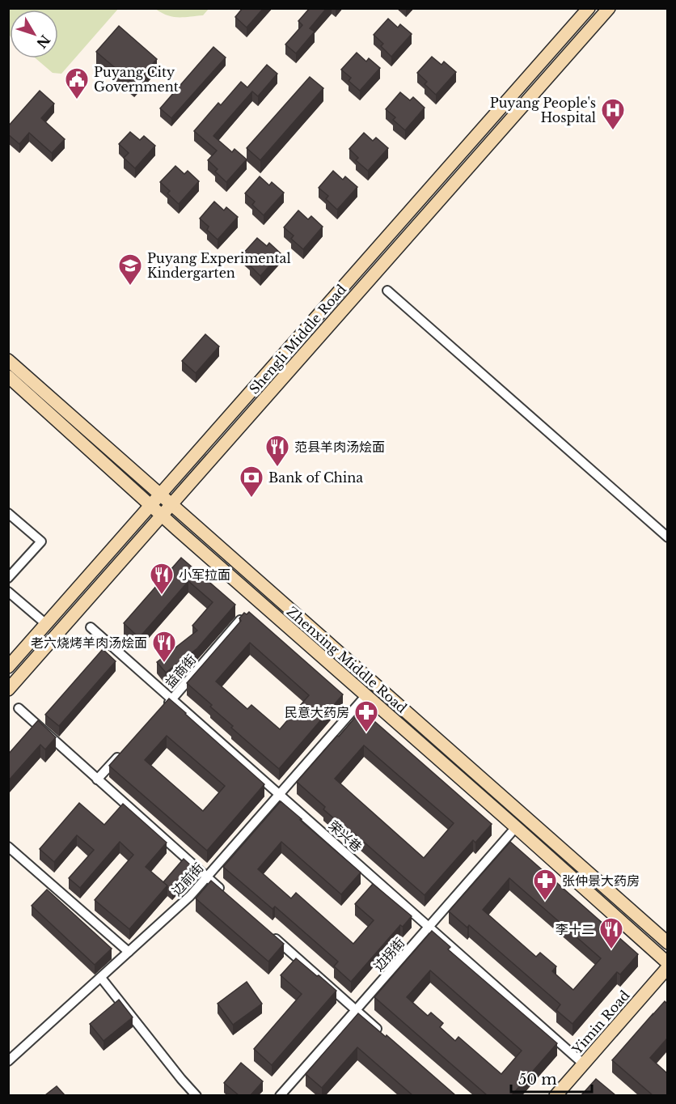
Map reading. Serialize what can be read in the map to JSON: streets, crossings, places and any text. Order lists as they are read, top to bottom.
{
  "streets": {
    "street": [
      "Shengli Middle Road",
      "Zhenxing Middle Road",
      "益商街",
      "荣兴巷",
      "边前街",
      "边拐街",
      "Yimin Road"
    ]
  },
  "crossings": [
    ["Shengli Middle Road", "Zhenxing Middle Road"],
    ["Zhenxing Middle Road", "边前街"],
    ["Zhenxing Middle Road", "边拐街"],
    ["益商街", "荣兴巷"],
    ["荣兴巷", "边前街"],
    ["荣兴巷", "边拐街"],
    ["荣兴巷", "Yimin Road"]
  ],
  "places": {
    "public building": ["Puyang City Government"],
    "hospital": ["Puyang People's Hospital"],
    "school or university": ["Puyang Experimental Kindergarten"],
    "restaurant": [
      "范县羊肉汤烩面",
      "小军拉面",
      "老六烧烤羊肉汤烩面",
      "李十二"
    ],
    "bank": ["Bank of China"],
    "pharmacy": ["民意大药房", "张仲景大药房"]
  },
  "scale_bar": "50 m",
  "north": "bottom right"
}
